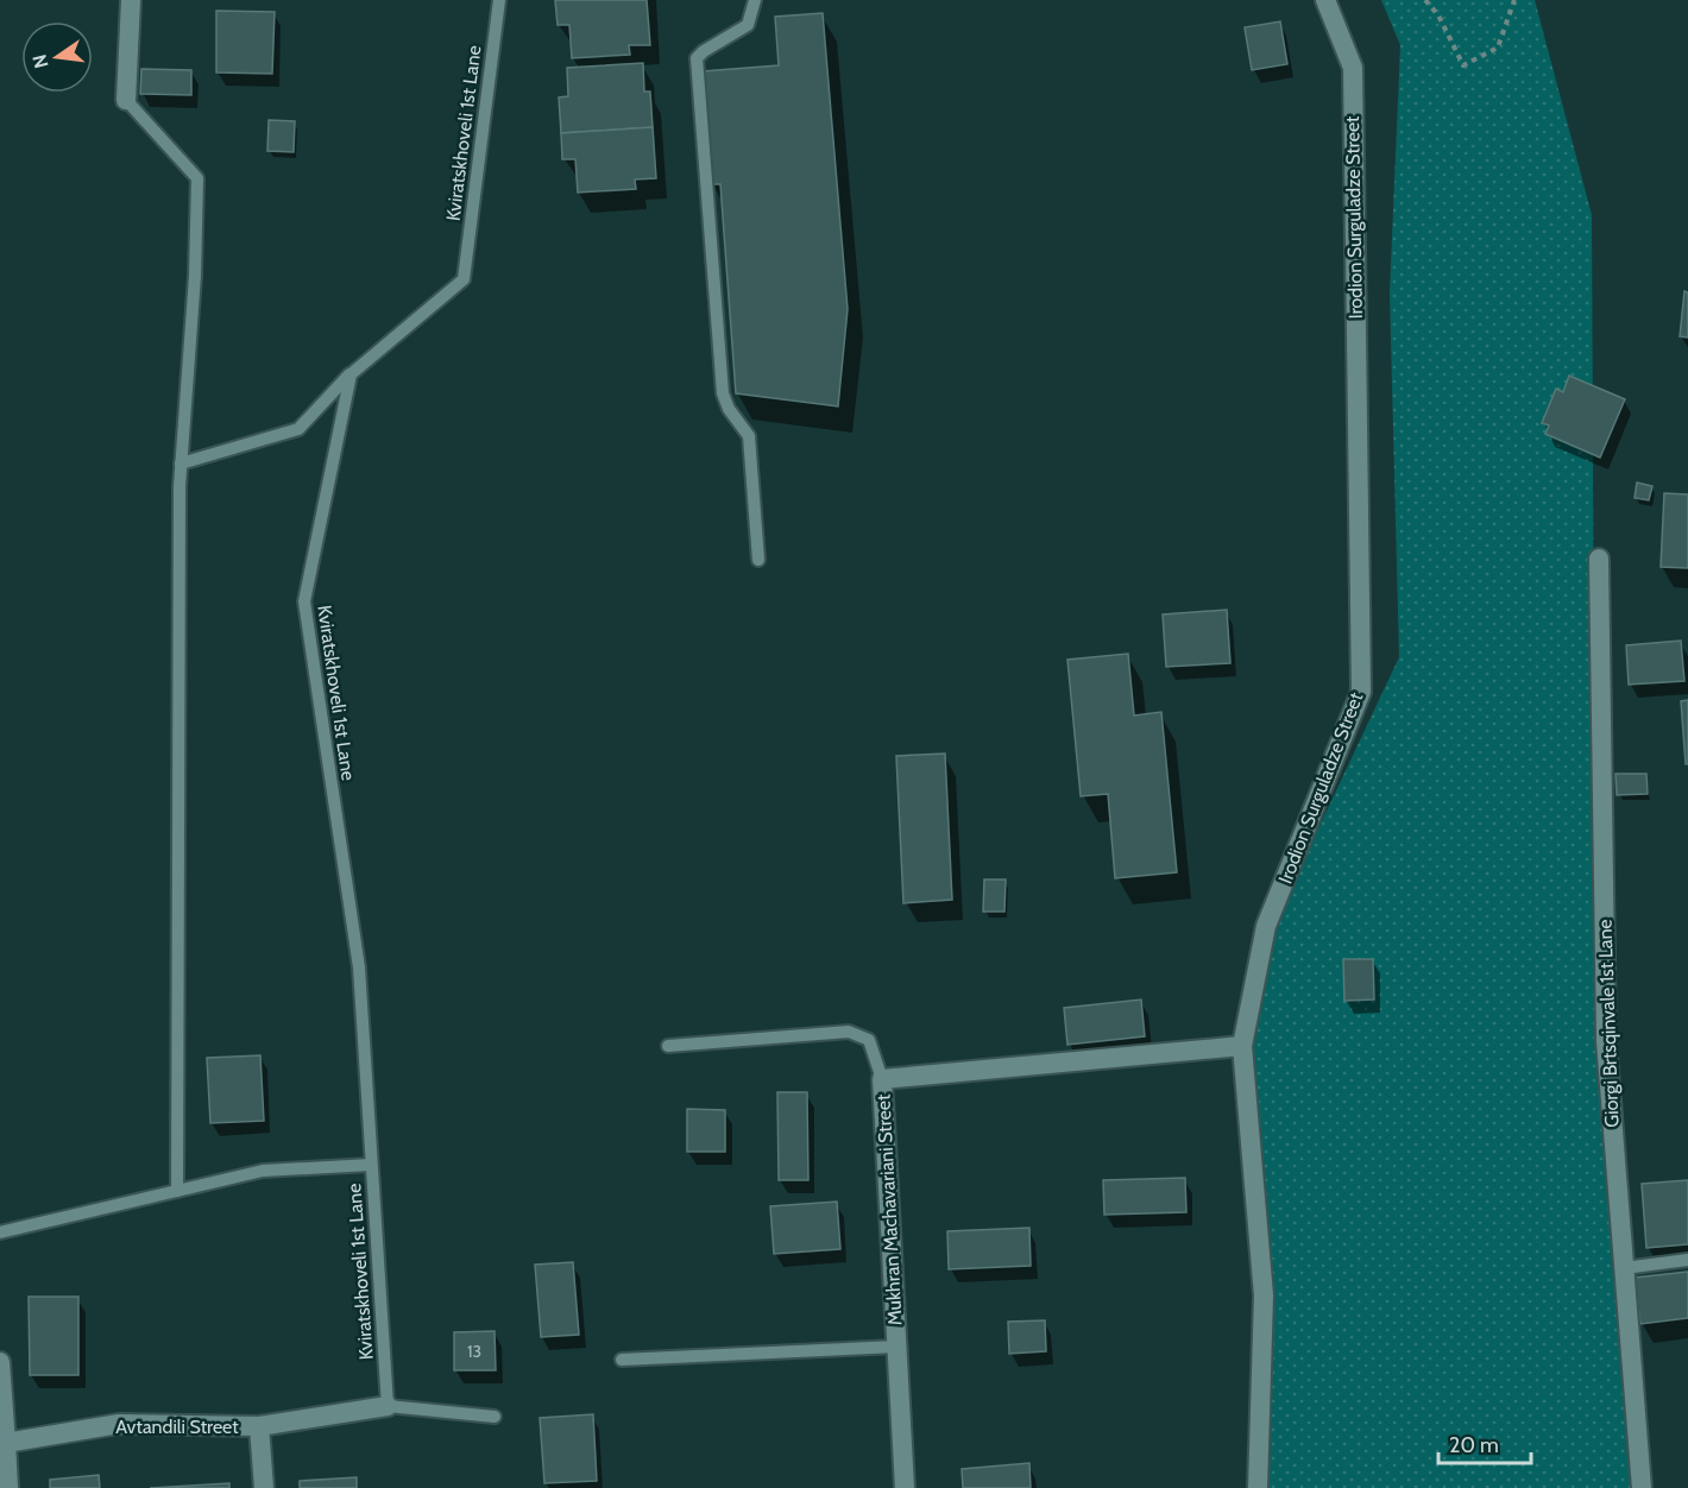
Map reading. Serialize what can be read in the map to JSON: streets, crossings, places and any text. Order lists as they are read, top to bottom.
{
  "streets": {
    "street": [
      "Irodion Surguladze Street",
      "Giorgi Brtsqinvale 1st Lane",
      "Mukhran Machavariani Street",
      "Avtandili Street"
    ],
    "lane": ["Kviratskhoveli 1st Lane"]
  },
  "crossings": [
    ["Kviratskhoveli 1st Lane", "Avtandili Street"],
    ["Irodion Surguladze Street", "Mukhran Machavariani Street"]
  ],
  "house_numbers": ["13"],
  "scale_bar": "20 m",
  "north": "left"
}
